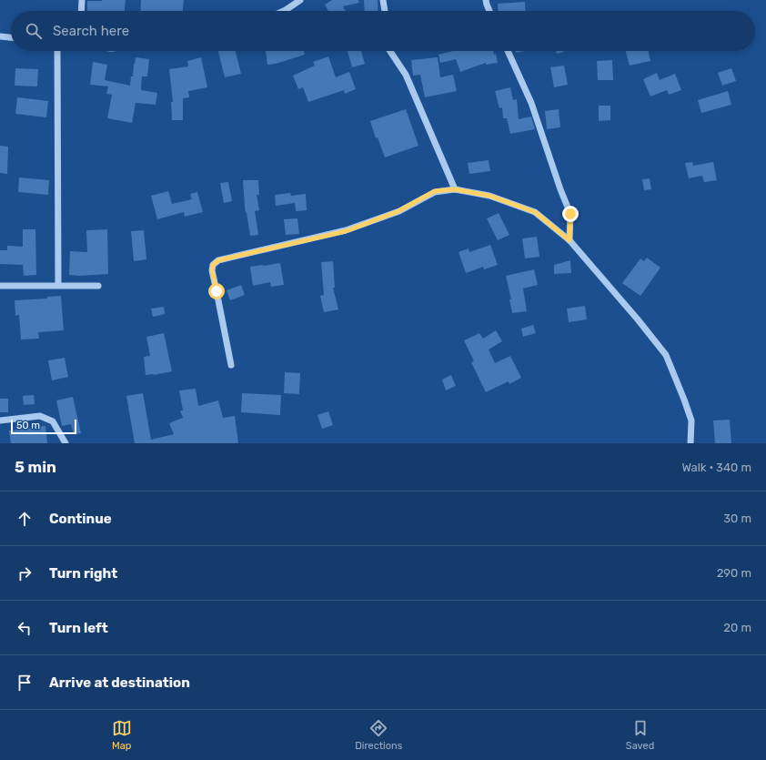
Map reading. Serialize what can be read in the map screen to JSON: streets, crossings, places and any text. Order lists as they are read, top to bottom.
{
  "scale_bar": "50 m",
  "page": {
    "search": "Search here",
    "scale": "50 m",
    "heading": ["5 min", "Walk · 340 m"],
    "list": [
      ["Continue", "30 m"],
      ["Turn right", "290 m"],
      ["Turn left", "20 m"],
      "Arrive at destination"
    ],
    "nav": ["Map", "Directions", "Saved"]
  }
}
